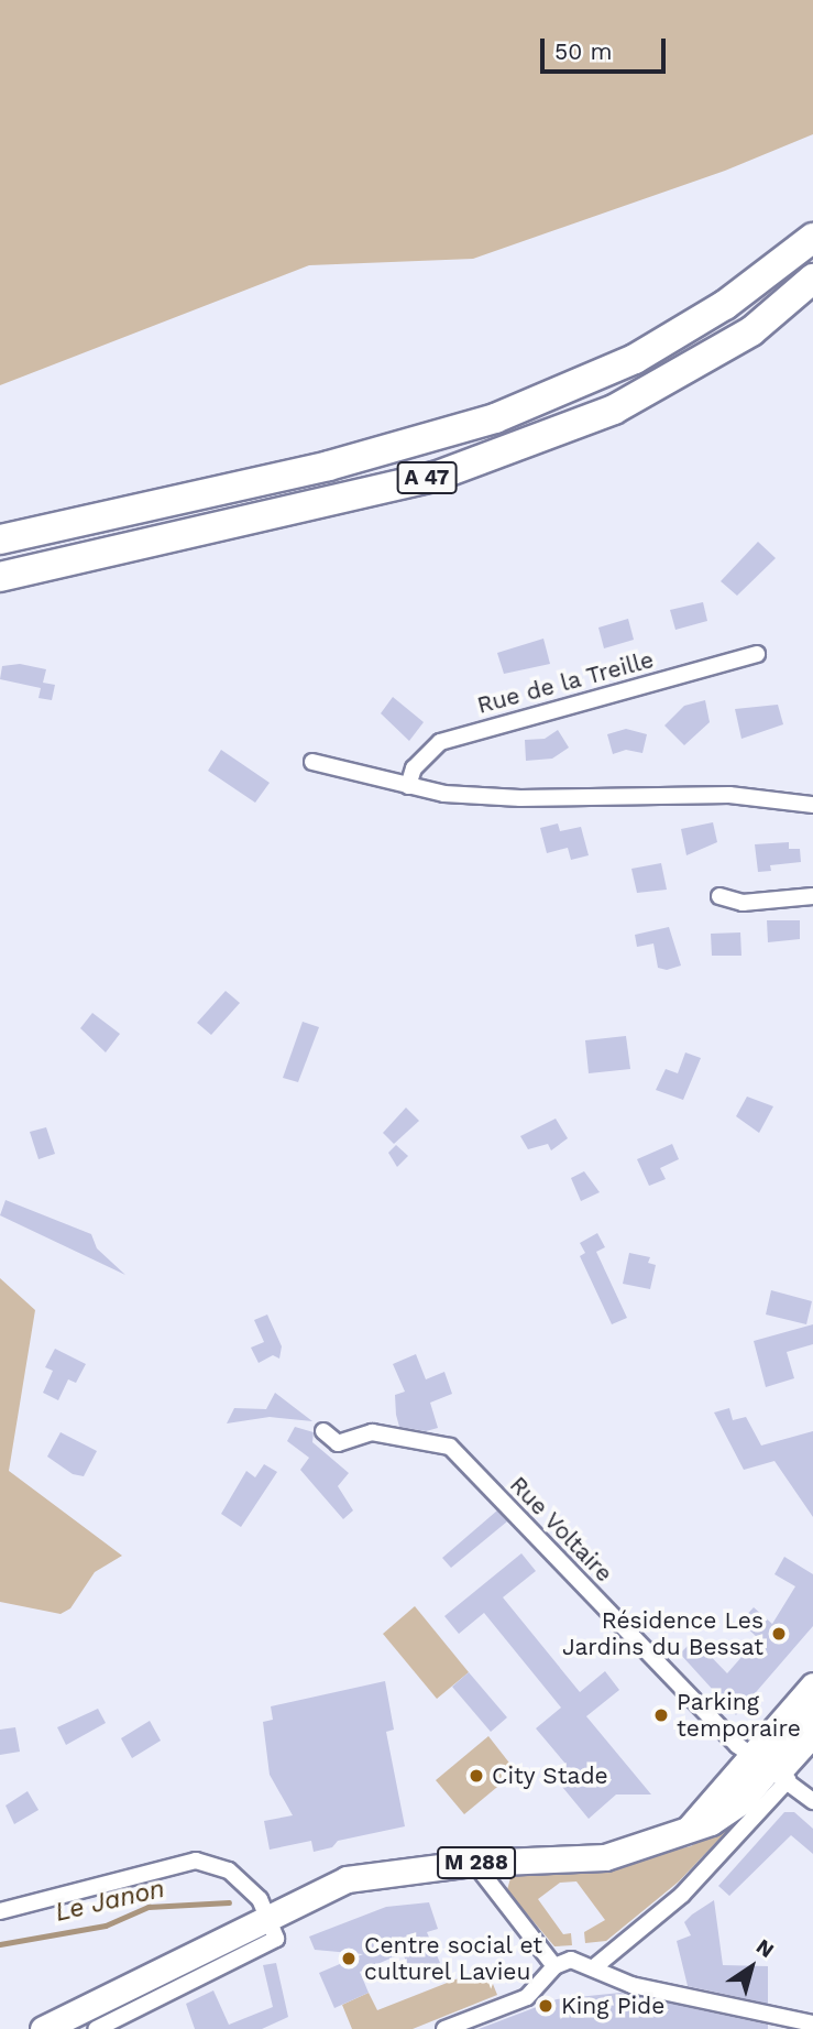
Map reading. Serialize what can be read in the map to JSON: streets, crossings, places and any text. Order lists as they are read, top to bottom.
{
  "streets": {
    "highway": ["A 47"],
    "main road": ["M 288"],
    "street": ["Rue de la Treille", "Rue Voltaire"]
  },
  "crossings": [
    ["Rue Voltaire", "M 288"]
  ],
  "water": ["Le Janon"],
  "places": [
    "Résidence Les Jardins du Bessat",
    "Parking temporaire",
    "City Stade",
    "Centre social et culturel Lavieu",
    "King Pide"
  ],
  "scale_bar": "50 m",
  "north": "top right"
}
